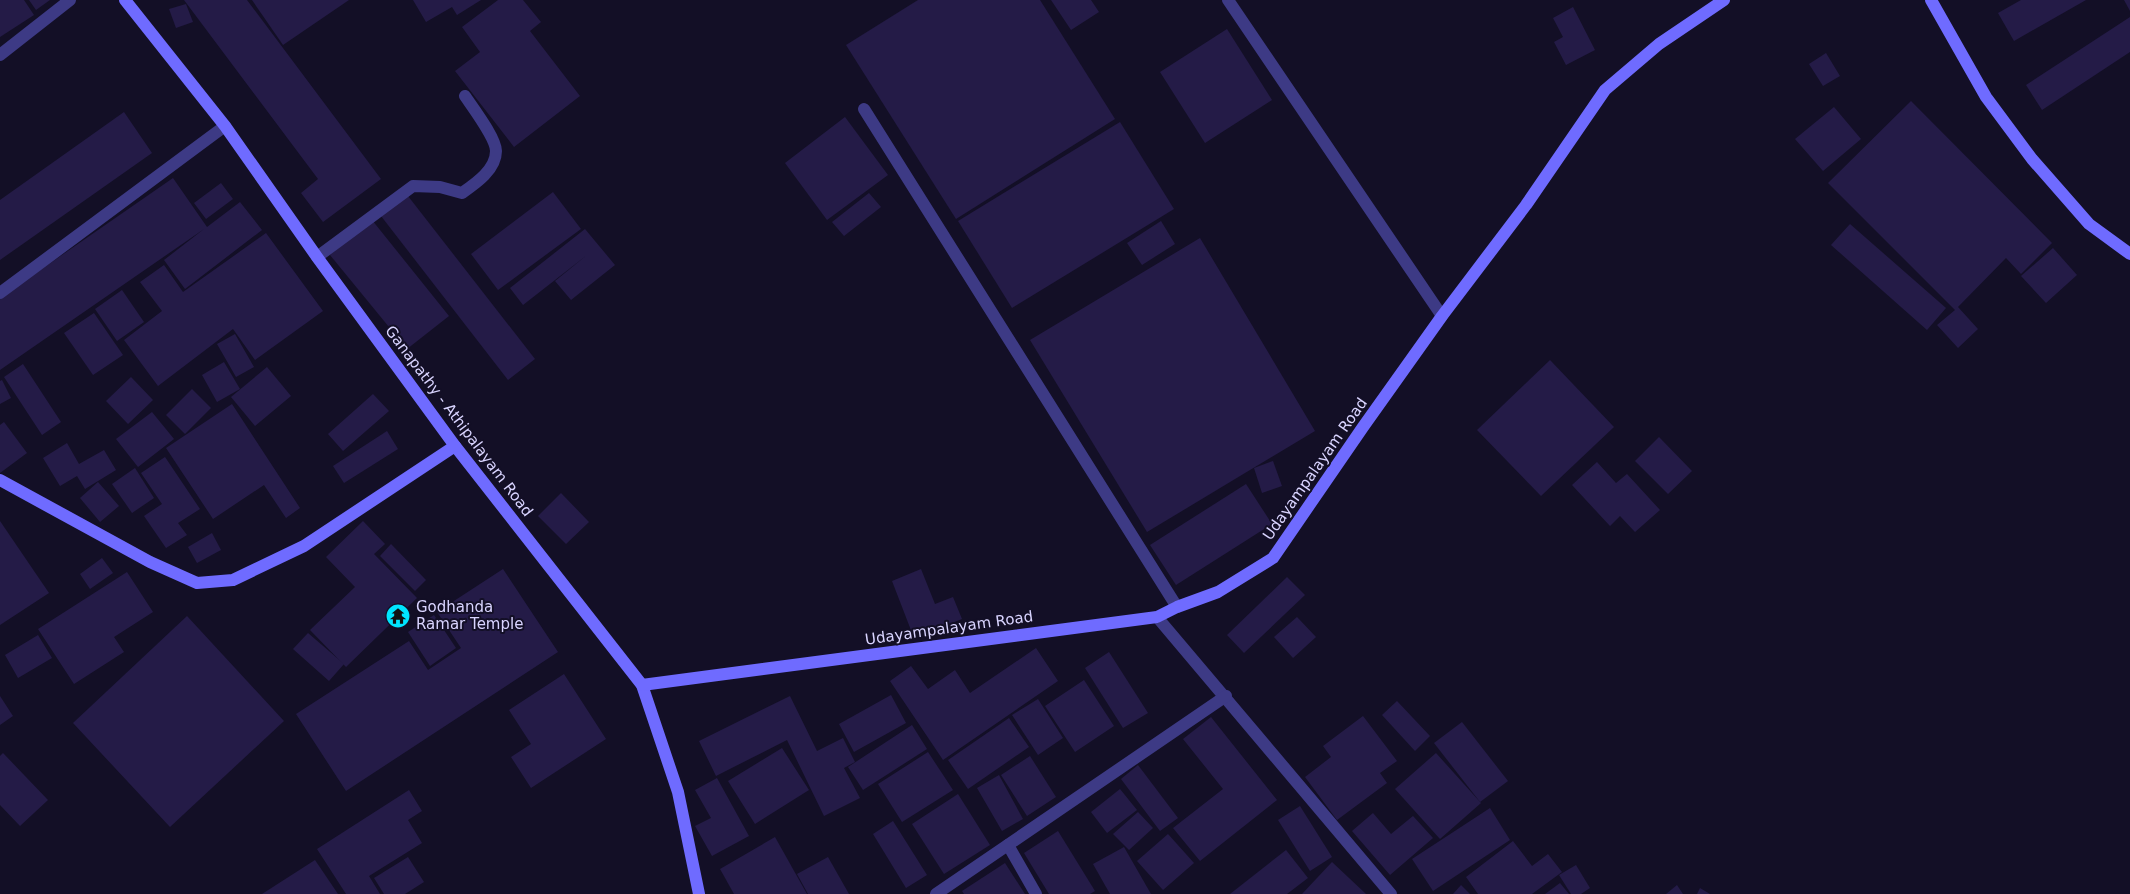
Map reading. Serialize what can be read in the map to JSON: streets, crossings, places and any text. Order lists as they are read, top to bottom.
{
  "streets": {
    "street": ["Ganapathy - Athipalayam Road", "Udayampalayam Road"]
  },
  "crossings": [
    ["Ganapathy - Athipalayam Road", "Udayampalayam Road"]
  ],
  "places": {
    "temple": ["Godhanda Ramar Temple"]
  }
}
